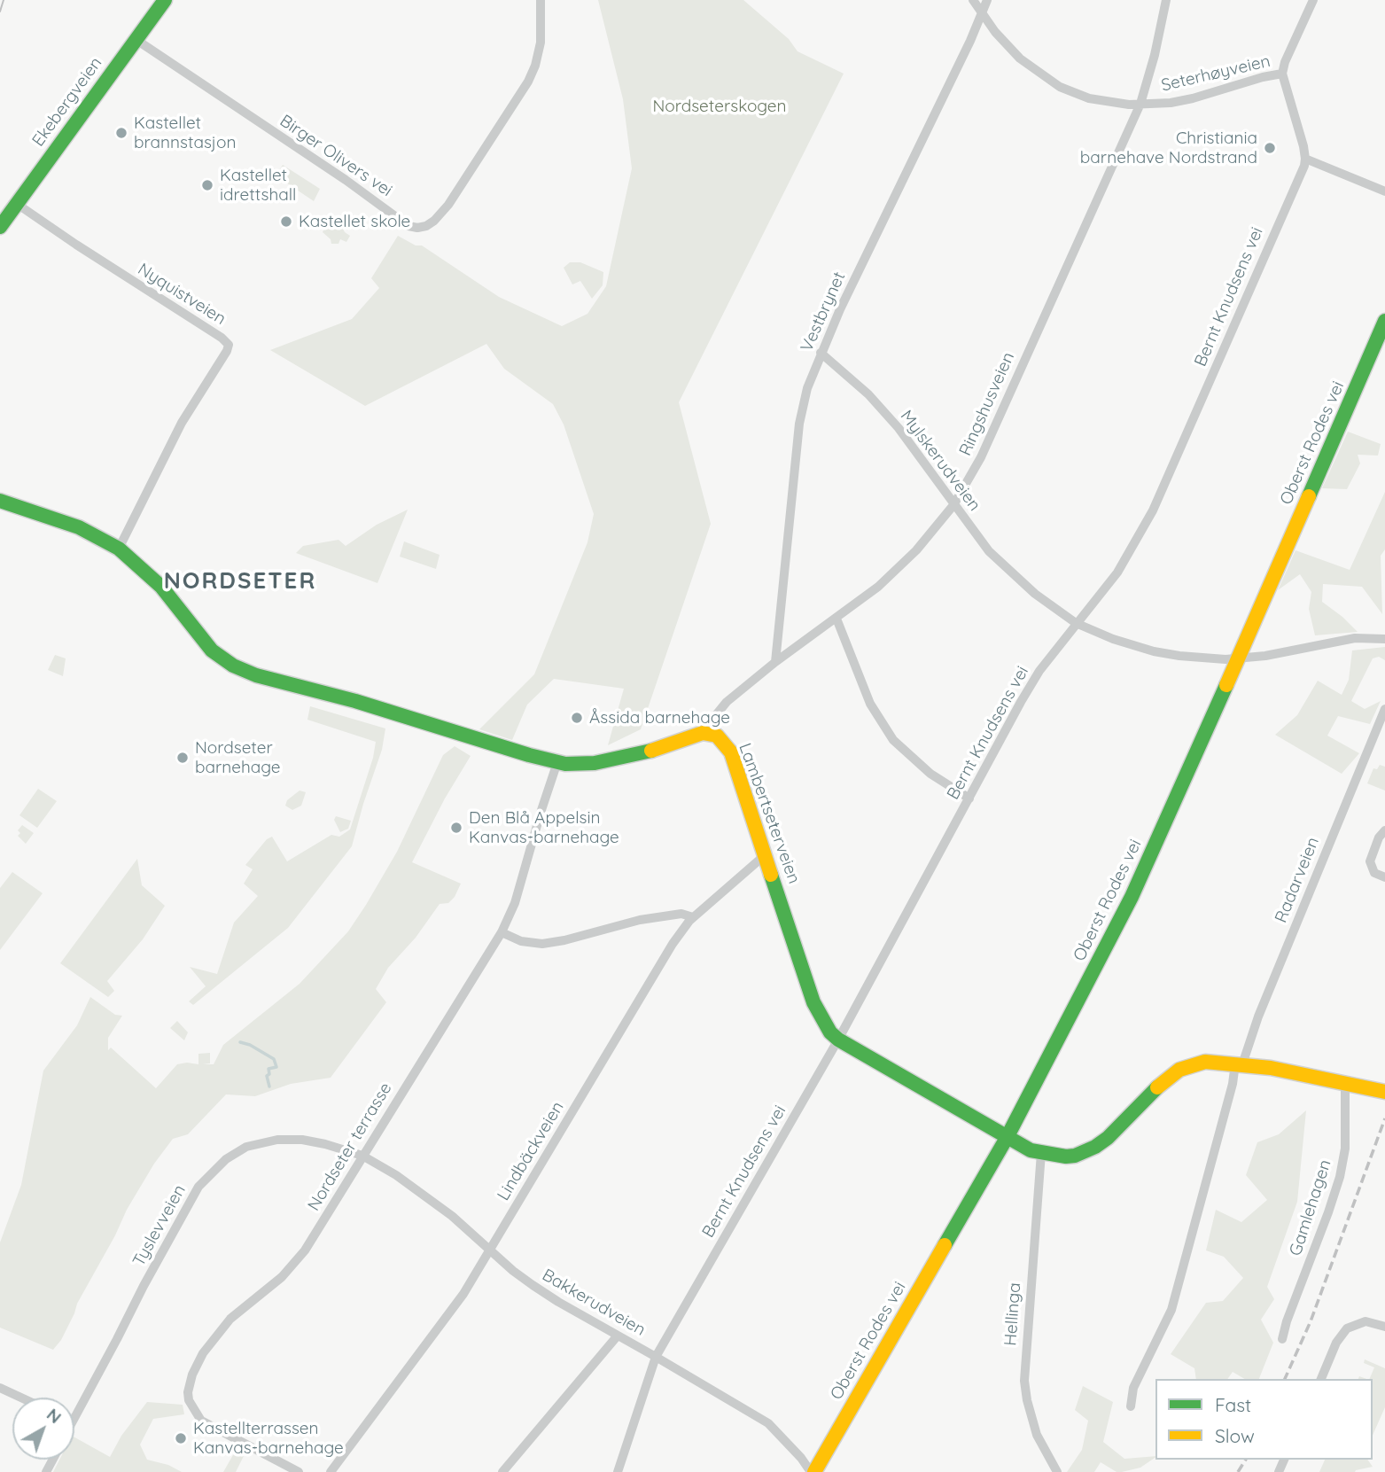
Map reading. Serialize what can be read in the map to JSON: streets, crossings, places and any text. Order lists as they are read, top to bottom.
{
  "streets": {
    "main road": ["Ekebergveien", "Oberst Rodes vei", "Lambertseterveien"],
    "street": [
      "Seterhøyveien",
      "Birger Olivers vei",
      "Nyquistveien",
      "Bernt Knudsens vei",
      "Vestbrynet",
      "Ringshusveien",
      "Mylskerudveien",
      "Radarveien",
      "Nordseter terrasse",
      "Lindbäckveien",
      "Gamlehagen",
      "Tyslevveien",
      "Bakkerudveien",
      "Hellinga"
    ]
  },
  "crossings": [
    ["Seterhøyveien", "Vestbrynet"],
    ["Seterhøyveien", "Ringshusveien"],
    ["Ekebergveien", "Birger Olivers vei"],
    ["Ekebergveien", "Nyquistveien"],
    ["Bernt Knudsens vei", "Mylskerudveien"],
    ["Bernt Knudsens vei", "Lambertseterveien"],
    ["Bernt Knudsens vei", "Bakkerudveien"],
    ["Vestbrynet", "Ringshusveien"],
    ["Vestbrynet", "Mylskerudveien"],
    ["Ringshusveien", "Mylskerudveien"],
    ["Ringshusveien", "Lambertseterveien"],
    ["Oberst Rodes vei", "Mylskerudveien"],
    ["Oberst Rodes vei", "Lambertseterveien"],
    ["Oberst Rodes vei", "Bakkerudveien"],
    ["Lambertseterveien", "Radarveien"],
    ["Lambertseterveien", "Lindbäckveien"],
    ["Lambertseterveien", "Gamlehagen"],
    ["Lambertseterveien", "Hellinga"],
    ["Nordseter terrasse", "Tyslevveien"],
    ["Nordseter terrasse", "Bakkerudveien"],
    ["Lindbäckveien", "Bakkerudveien"],
    ["Tyslevveien", "Bakkerudveien"]
  ],
  "districts": ["NORDSETER"],
  "parks": ["Nordseterskogen"],
  "places": [
    "Kastellet brannstasjon",
    "Christiania barnehave Nordstrand",
    "Kastellet idrettshall",
    "Kastellet skole",
    "Åssida barnehage",
    "Nordseter barnehage",
    "Den Blå Appelsin Kanvas-barnehage",
    "Kastellterrassen Kanvas-barnehage"
  ],
  "legend": ["Fast", "Slow"],
  "north": "top right"
}
